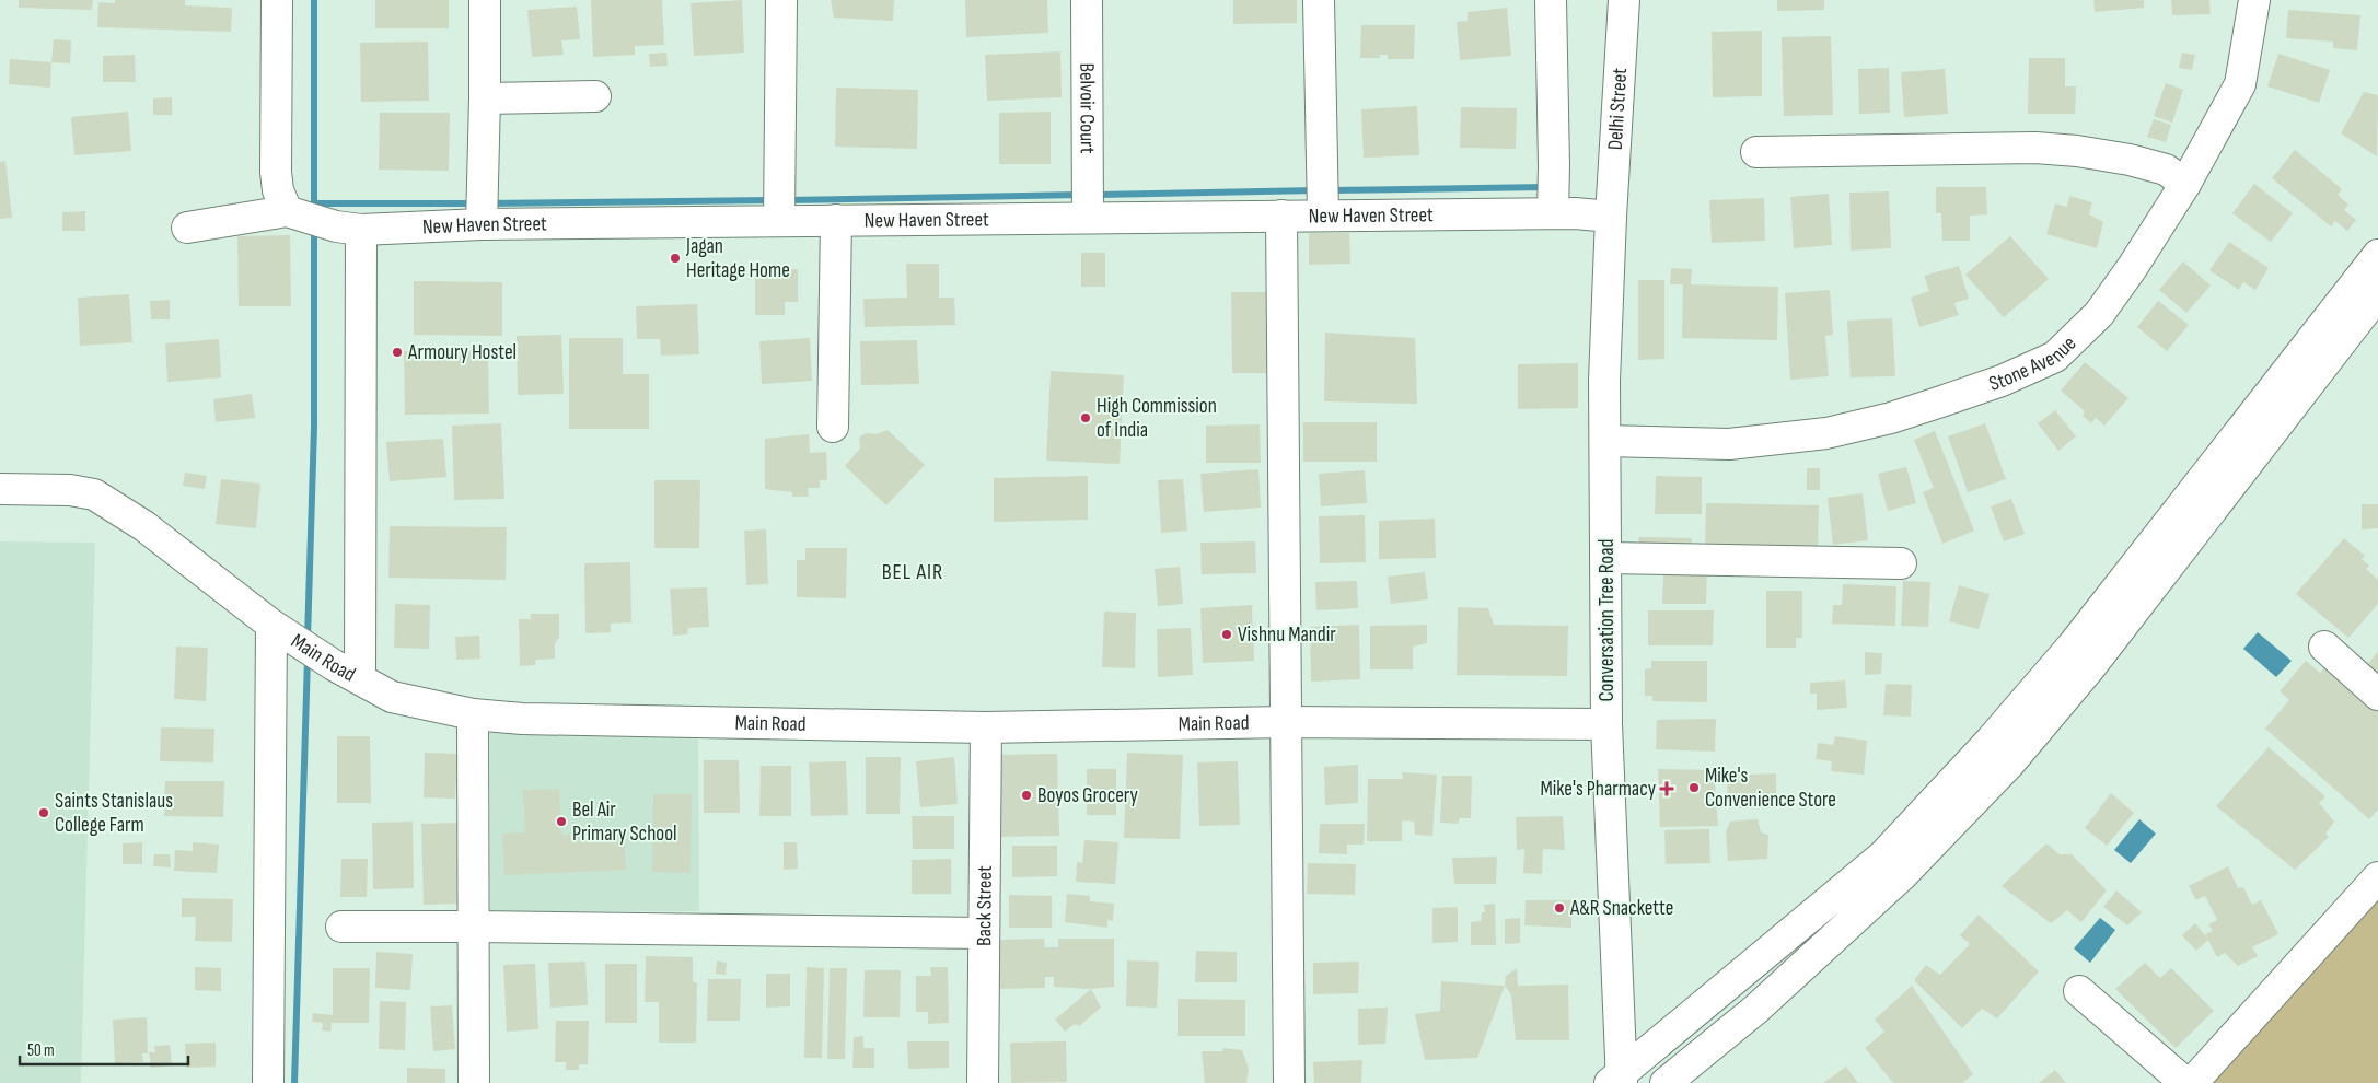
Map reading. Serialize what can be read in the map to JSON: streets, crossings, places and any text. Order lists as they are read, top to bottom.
{
  "streets": {
    "street": [
      "Belvoir Court",
      "Delhi Street",
      "New Haven Street",
      "Stone Avenue",
      "Conversation Tree Road",
      "Main Road",
      "Back Street"
    ]
  },
  "crossings": [
    ["Belvoir Court", "New Haven Street"],
    ["Delhi Street", "Conversation Tree Road"],
    ["Stone Avenue", "Conversation Tree Road"],
    ["Conversation Tree Road", "Main Road"],
    ["Main Road", "Back Street"]
  ],
  "districts": ["BEL AIR"],
  "places": {
    "other": [
      "Jagan Heritage Home",
      "Armoury Hostel",
      "High Commission of India",
      "Vishnu Mandir",
      "Mike's Convenience Store",
      "Boyos Grocery",
      "Saints Stanislaus College Farm",
      "Bel Air Primary School",
      "A&R Snackette"
    ],
    "health": ["Mike's Pharmacy"]
  },
  "scale_bar": "50 m"
}
